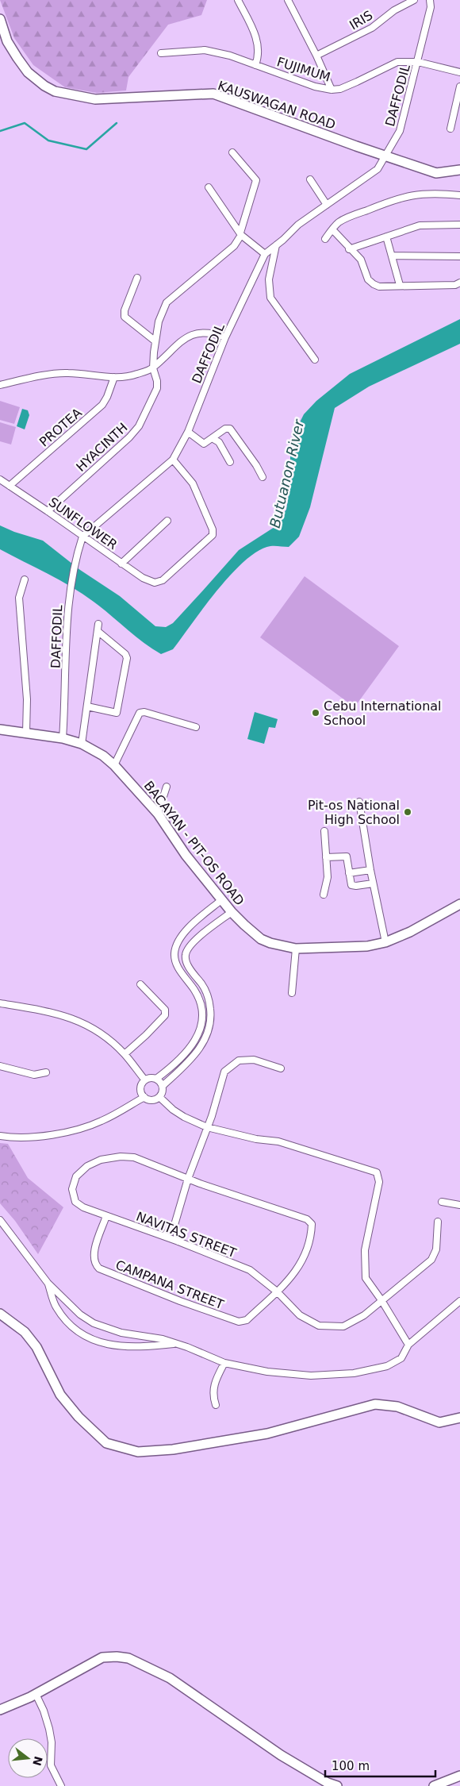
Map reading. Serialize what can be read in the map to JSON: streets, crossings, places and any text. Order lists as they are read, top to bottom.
{
  "streets": {
    "street": [
      "IRIS",
      "FUJIMUM",
      "DAFFODIL",
      "KAUSWAGAN ROAD",
      "PROTEA",
      "HYACINTH",
      "SUNFLOWER",
      "BACAYAN - PIT-OS ROAD",
      "NAVITAS STREET",
      "CAMPANA STREET"
    ]
  },
  "crossings": [
    ["FUJIMUM", "DAFFODIL"],
    ["DAFFODIL", "KAUSWAGAN ROAD"],
    ["DAFFODIL", "SUNFLOWER"],
    ["DAFFODIL", "BACAYAN - PIT-OS ROAD"],
    ["PROTEA", "SUNFLOWER"],
    ["HYACINTH", "SUNFLOWER"],
    ["NAVITAS STREET", "CAMPANA STREET"]
  ],
  "water": ["Butuanon River"],
  "places": ["Cebu International School", "Pit-os National High School"],
  "scale_bar": "100 m",
  "north": "right"
}
